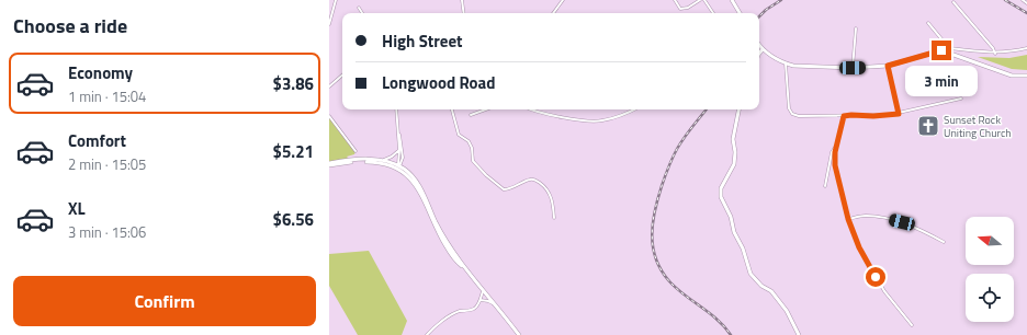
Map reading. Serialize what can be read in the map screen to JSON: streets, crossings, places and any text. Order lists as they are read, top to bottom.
{
  "places": {
    "church": ["Sunset Rock Uniting Church"]
  },
  "north": "left",
  "page": {
    "heading": "Choose a ride",
    "banner": ["High Street", "Longwood Road"],
    "list": [
      {
        "name": "Economy",
        "note": "1 min · 15:04",
        "value": "$3.86"
      },
      {
        "name": "Comfort",
        "note": "2 min · 15:05",
        "value": "$5.21"
      },
      {
        "name": "XL",
        "note": "3 min · 15:06",
        "value": "$6.56"
      }
    ],
    "bubble": "3 min",
    "buttons": "Confirm"
  }
}
